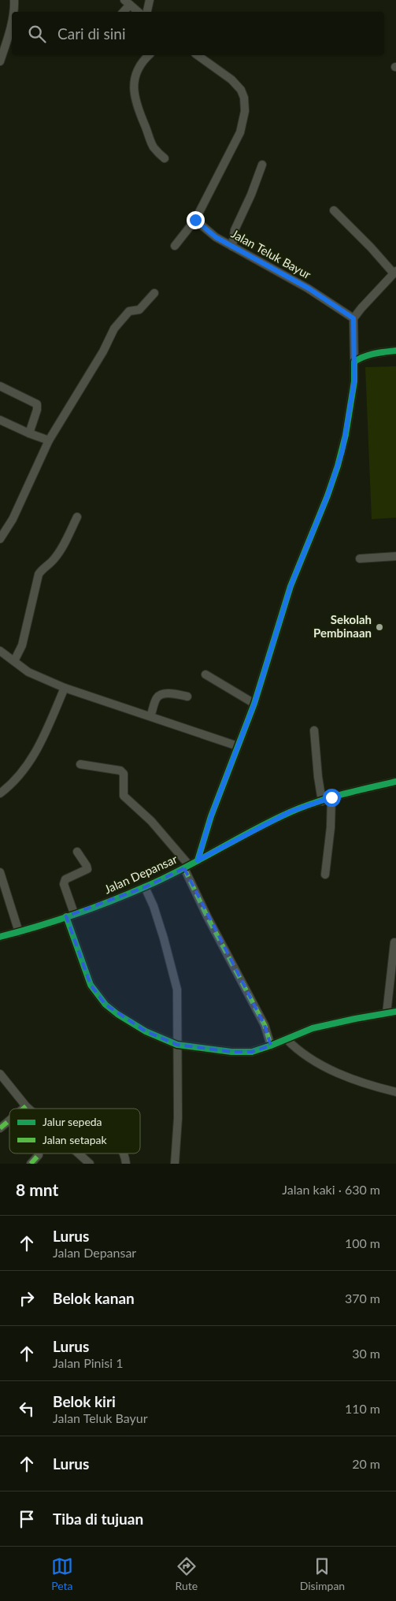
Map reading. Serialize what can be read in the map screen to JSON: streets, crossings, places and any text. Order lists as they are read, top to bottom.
{
  "streets": {
    "street": ["Jalan Teluk Bayur", "Jalan Depansar"]
  },
  "places": ["Sekolah Pembinaan"],
  "legend": ["Jalur sepeda", "Jalan setapak"],
  "page": {
    "search": "Cari di sini",
    "heading": ["8 mnt", "Jalan kaki · 630 m"],
    "list": [
      ["Lurus", "Jalan Depansar", "100 m"],
      ["Belok kanan", "370 m"],
      ["Lurus", "Jalan Pinisi 1", "30 m"],
      ["Belok kiri", "Jalan Teluk Bayur", "110 m"],
      ["Lurus", "20 m"],
      "Tiba di tujuan"
    ],
    "nav": ["Peta", "Rute", "Disimpan"]
  }
}
